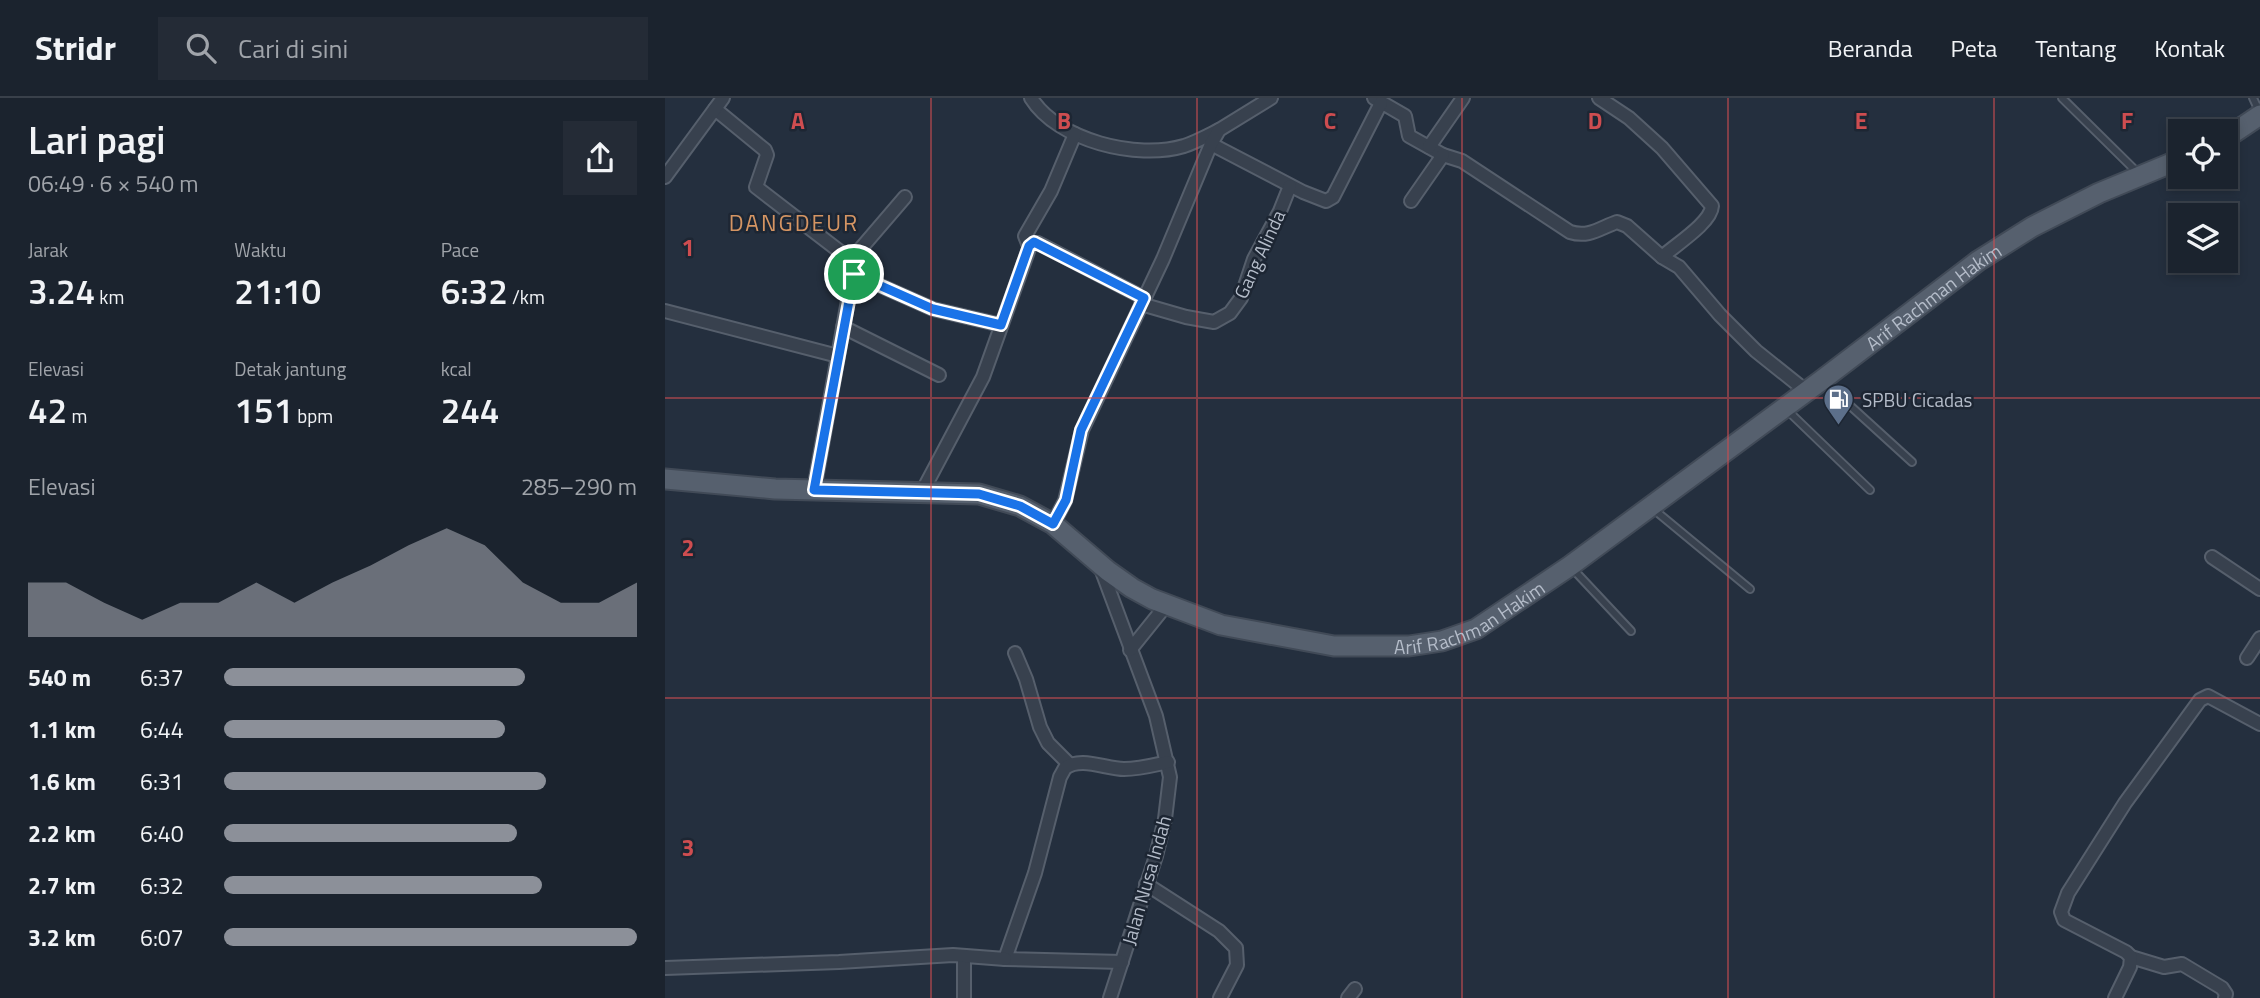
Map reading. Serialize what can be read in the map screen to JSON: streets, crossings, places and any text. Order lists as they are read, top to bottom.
{
  "streets": {
    "main road": ["Arif Rachman Hakim"],
    "street": ["Gang Alinda", "Jalan Nusa Indah"]
  },
  "crossings": [
    ["Arif Rachman Hakim", "Jalan Nusa Indah"]
  ],
  "districts": ["DANGDEUR"],
  "places": {
    "fuel station": ["SPBU Cicadas"]
  },
  "page": {
    "header": "Stridr",
    "search": "Cari di sini",
    "nav": [
      "Beranda",
      "Peta",
      "Tentang",
      "Kontak"
    ],
    "heading": ["Lari pagi", "06:49 · 6 × 540 m"],
    "stats": [
      ["Jarak", "3.24 km"],
      ["Waktu", "21:10"],
      ["Pace", "6:32 /km"],
      ["Elevasi", "42 m"],
      ["Detak jantung", "151 bpm"],
      ["kcal", "244"]
    ],
    "chart": ["Elevasi", "285–290 m"],
    "list": [
      {
        "name": "540 m",
        "note": "6:37"
      },
      {
        "name": "1.1 km",
        "note": "6:44"
      },
      {
        "name": "1.6 km",
        "note": "6:31"
      },
      {
        "name": "2.2 km",
        "note": "6:40"
      },
      {
        "name": "2.7 km",
        "note": "6:32"
      },
      {
        "name": "3.2 km",
        "note": "6:07"
      }
    ]
  },
  "grid": {
    "columns": [
      "A",
      "B",
      "C",
      "D",
      "E",
      "F"
    ],
    "rows": ["1", "2", "3"]
  }
}
